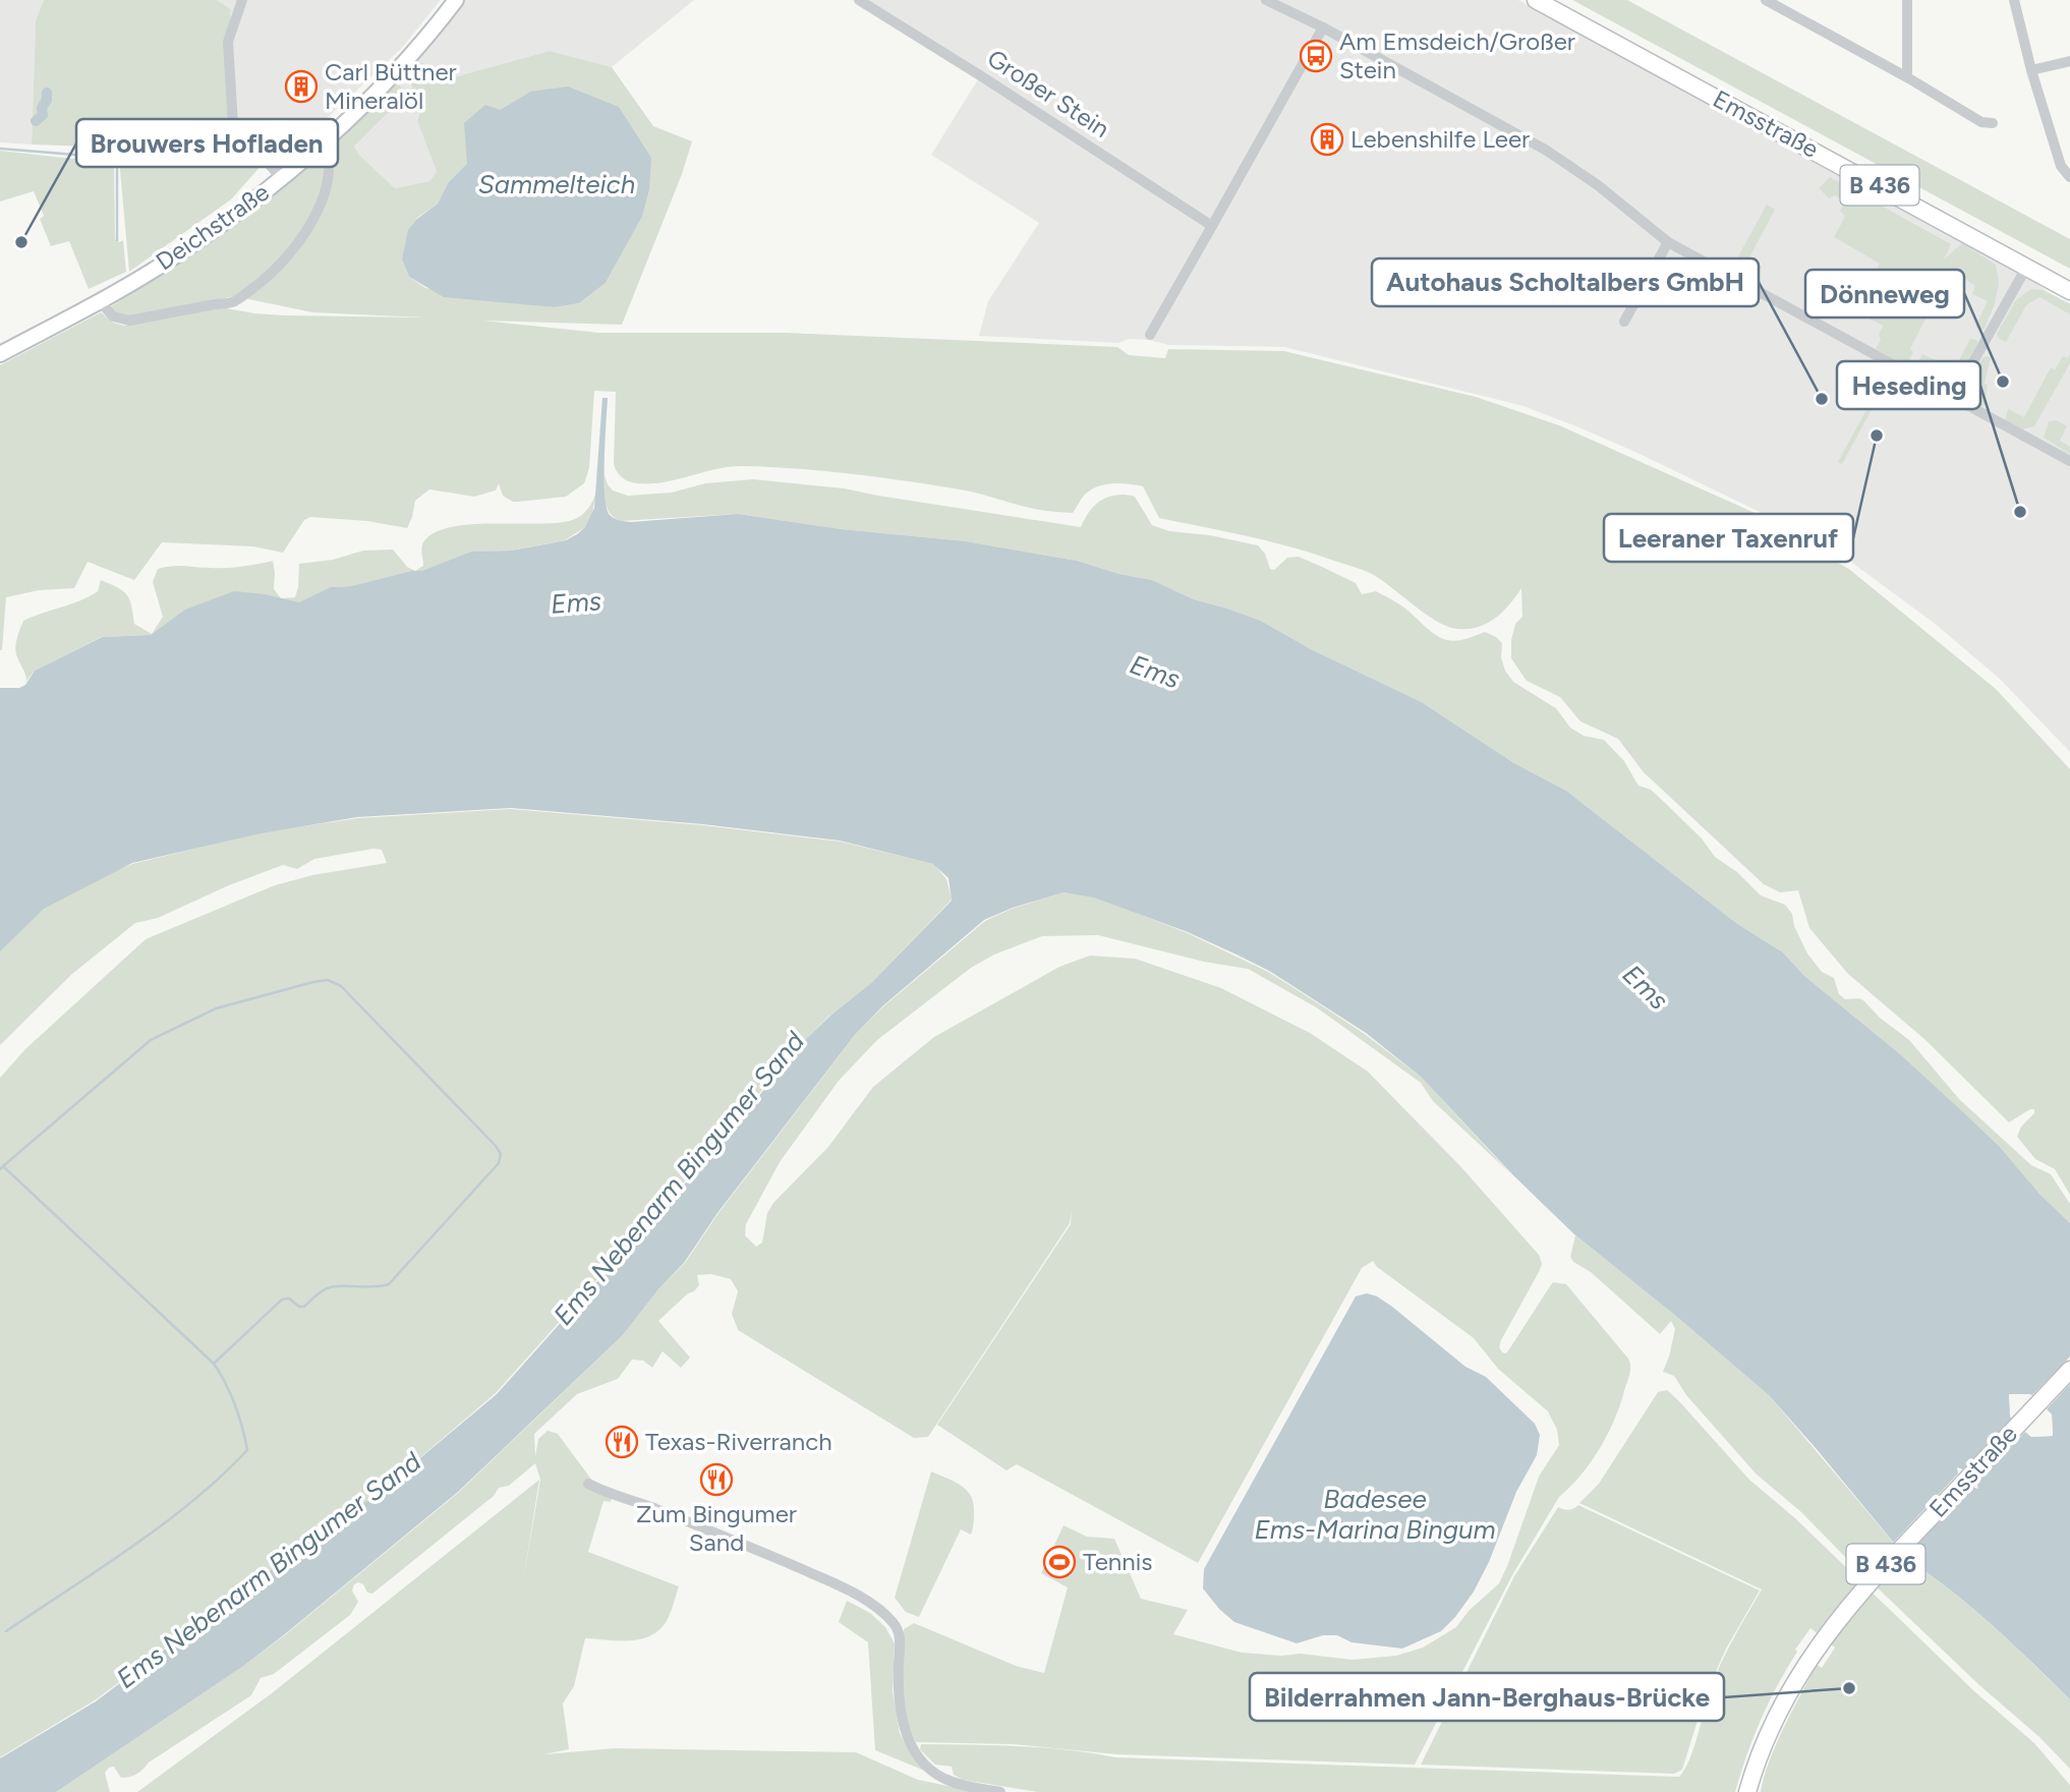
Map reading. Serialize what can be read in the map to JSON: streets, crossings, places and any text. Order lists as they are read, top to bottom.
{
  "streets": {
    "main road": ["Emsstraße", "B 436", "Deichstraße"],
    "street": ["Großer Stein"]
  },
  "water": [
    "Sammelteich",
    "Ems",
    "Ems Nebenarm Bingumer Sand",
    "Badesee Ems-Marina Bingum"
  ],
  "places": {
    "bus stop": ["Am Emsdeich/Großer Stein"],
    "building": ["Carl Büttner Mineralöl", "Lebenshilfe Leer"],
    "other": [
      "Brouwers Hofladen",
      "Dönneweg",
      "Autohaus Scholtalbers GmbH",
      "Leeraner Taxenruf",
      "Heseding",
      "Bilderrahmen Jann-Berghaus-Brücke"
    ],
    "restaurant": ["Texas-Riverranch", "Zum Bingumer Sand"],
    "sports": ["Tennis"]
  }
}
